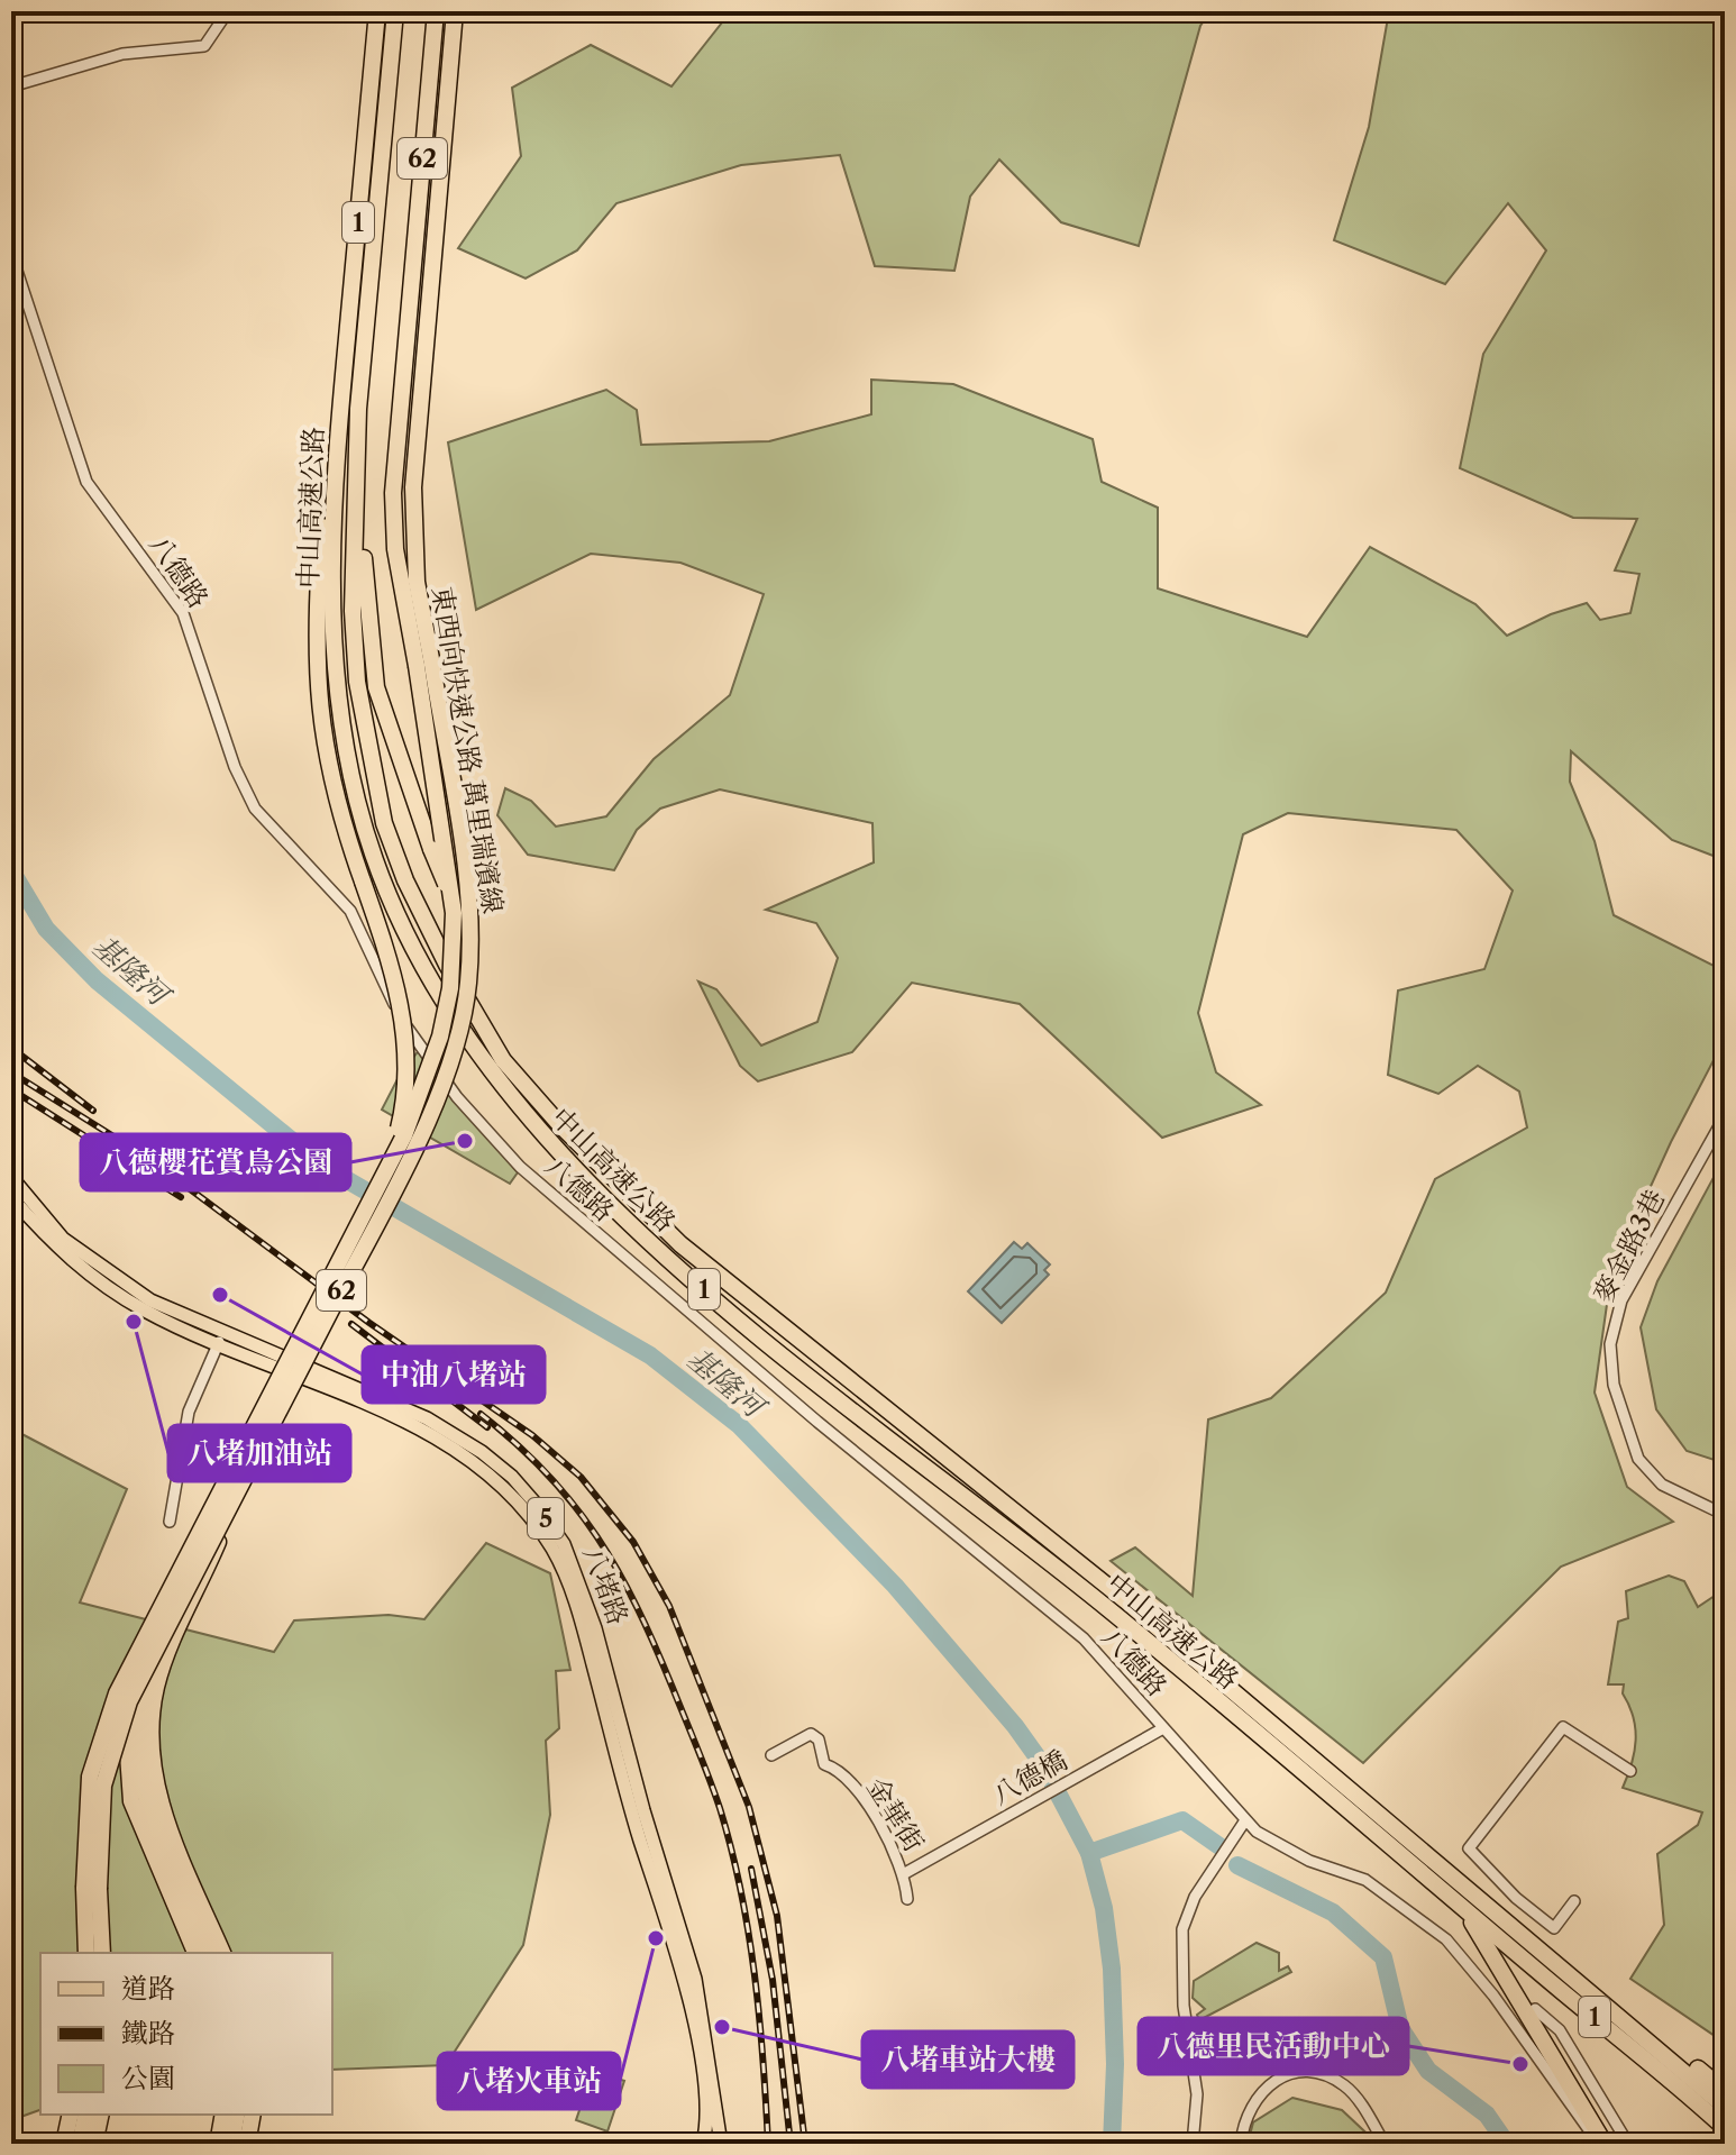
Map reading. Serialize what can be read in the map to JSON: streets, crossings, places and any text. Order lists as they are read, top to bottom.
{
  "streets": {
    "highway": [
      "62",
      "1",
      "中山高速公路",
      "東西向快速公路 萬里瑞濱線"
    ],
    "main road": ["5", "八堵路"],
    "street": [
      "八德路",
      "麥金路3巷",
      "八德橋",
      "金華街"
    ]
  },
  "crossings": [
    ["八德路", "八德橋"],
    ["八德橋", "金華街"]
  ],
  "water": ["基隆河"],
  "places": [
    "八德櫻花賞鳥公園",
    "中油八堵站",
    "八堵加油站",
    "八堵火車站",
    "八堵車站大樓",
    "八德里民活動中心"
  ],
  "legend": ["道路", "鐵路", "公園"]
}
